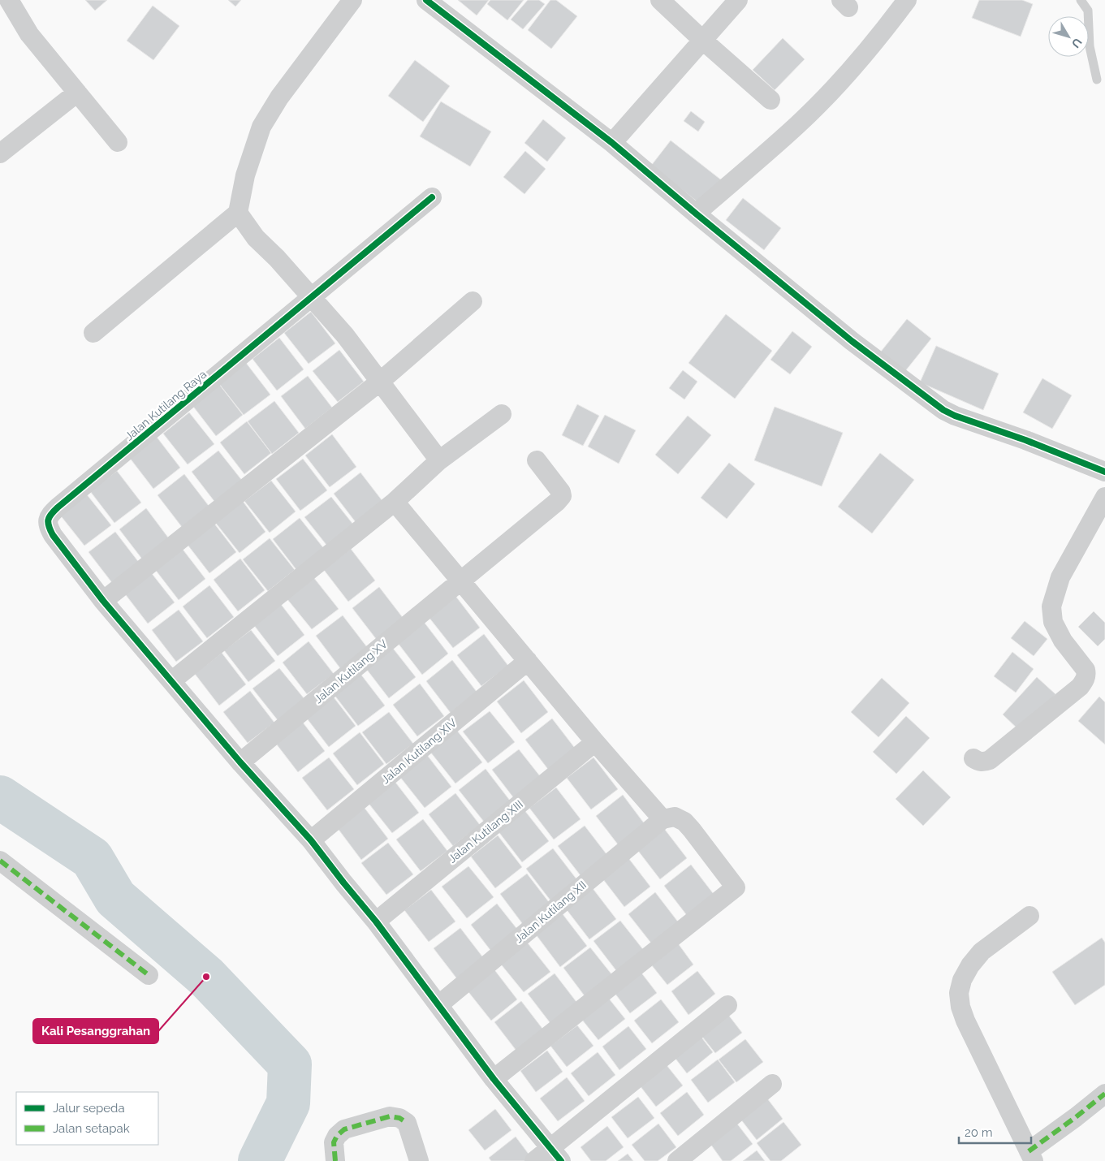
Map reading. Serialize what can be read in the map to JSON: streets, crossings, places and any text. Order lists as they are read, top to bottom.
{
  "streets": {
    "street": [
      "Jalan Kutilang Raya",
      "Jalan Kutilang XV",
      "Jalan Kutilang XIV",
      "Jalan Kutilang XIII",
      "Jalan Kutilang XII"
    ]
  },
  "places": ["Kali Pesanggrahan"],
  "legend": ["Jalur sepeda", "Jalan setapak"],
  "scale_bar": "20 m",
  "north": "bottom right"
}
